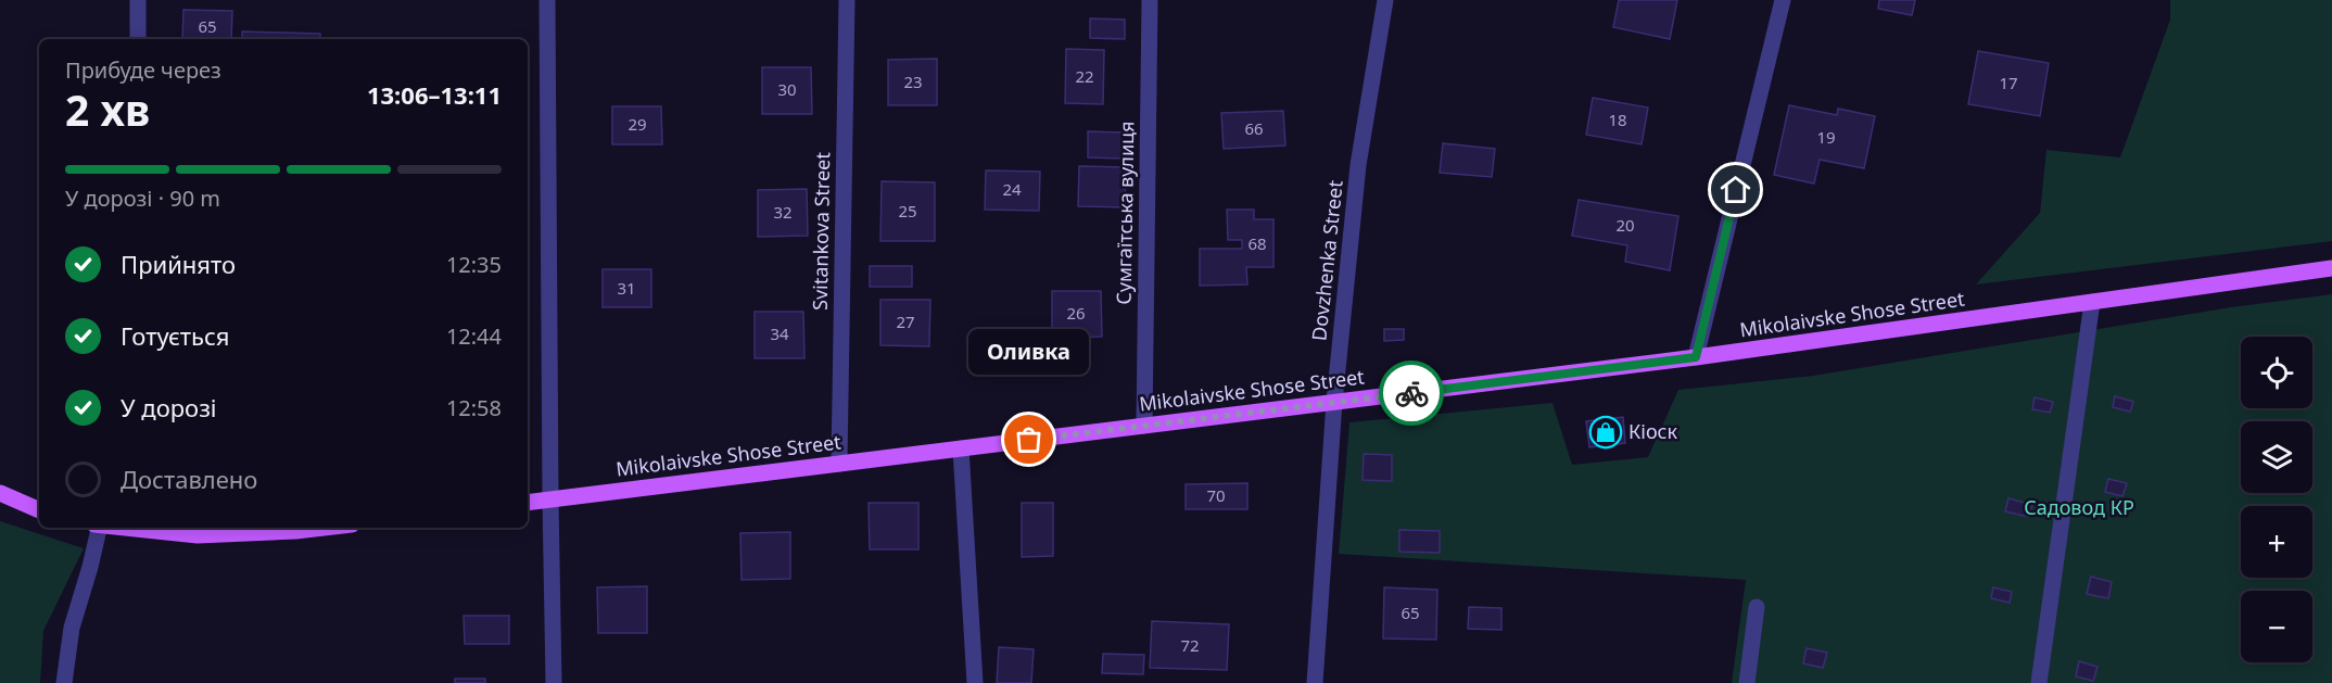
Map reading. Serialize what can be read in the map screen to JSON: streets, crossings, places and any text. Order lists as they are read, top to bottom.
{
  "streets": {
    "main road": ["Mikolaivske Shose Street"],
    "street": ["Сумгаїтська вулиця", "Svitankova Street", "Dovzhenka Street"]
  },
  "crossings": [
    ["Сумгаїтська вулиця", "Mikolaivske Shose Street"],
    ["Svitankova Street", "Mikolaivske Shose Street"],
    ["Dovzhenka Street", "Mikolaivske Shose Street"]
  ],
  "parks": ["Садовод КР"],
  "places": {
    "shop": ["Кіоск"],
    "other": ["Оливка"]
  },
  "house_numbers": [
    "65",
    "22",
    "23",
    "17",
    "30",
    "18",
    "29",
    "66",
    "19",
    "24",
    "25",
    "32",
    "20",
    "68",
    "31",
    "26",
    "27",
    "34",
    "70",
    "65",
    "72"
  ],
  "page": {
    "heading": ["2 хв", "Прибуде через", "13:06–13:11"],
    "bar": "У дорозі · 90 m",
    "list": [
      ["Прийнято", "12:35"],
      ["Готується", "12:44"],
      ["У дорозі", "12:58"],
      "Доставлено"
    ],
    "bubble": "Оливка",
    "map_buttons": ["+", "−"]
  }
}
